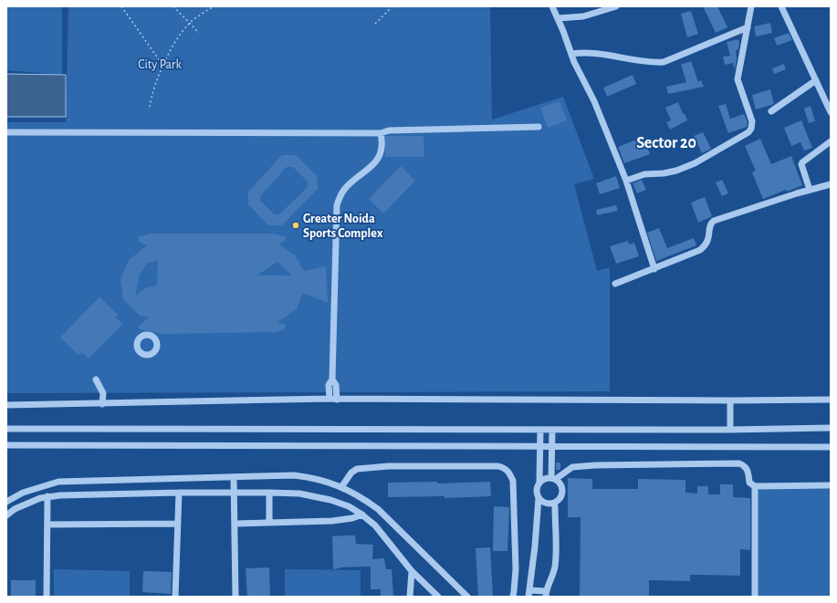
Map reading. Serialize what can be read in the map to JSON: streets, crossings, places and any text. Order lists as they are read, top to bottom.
{
  "districts": ["Sector 20"],
  "parks": ["City Park"],
  "places": ["Greater Noida Sports Complex"]
}
